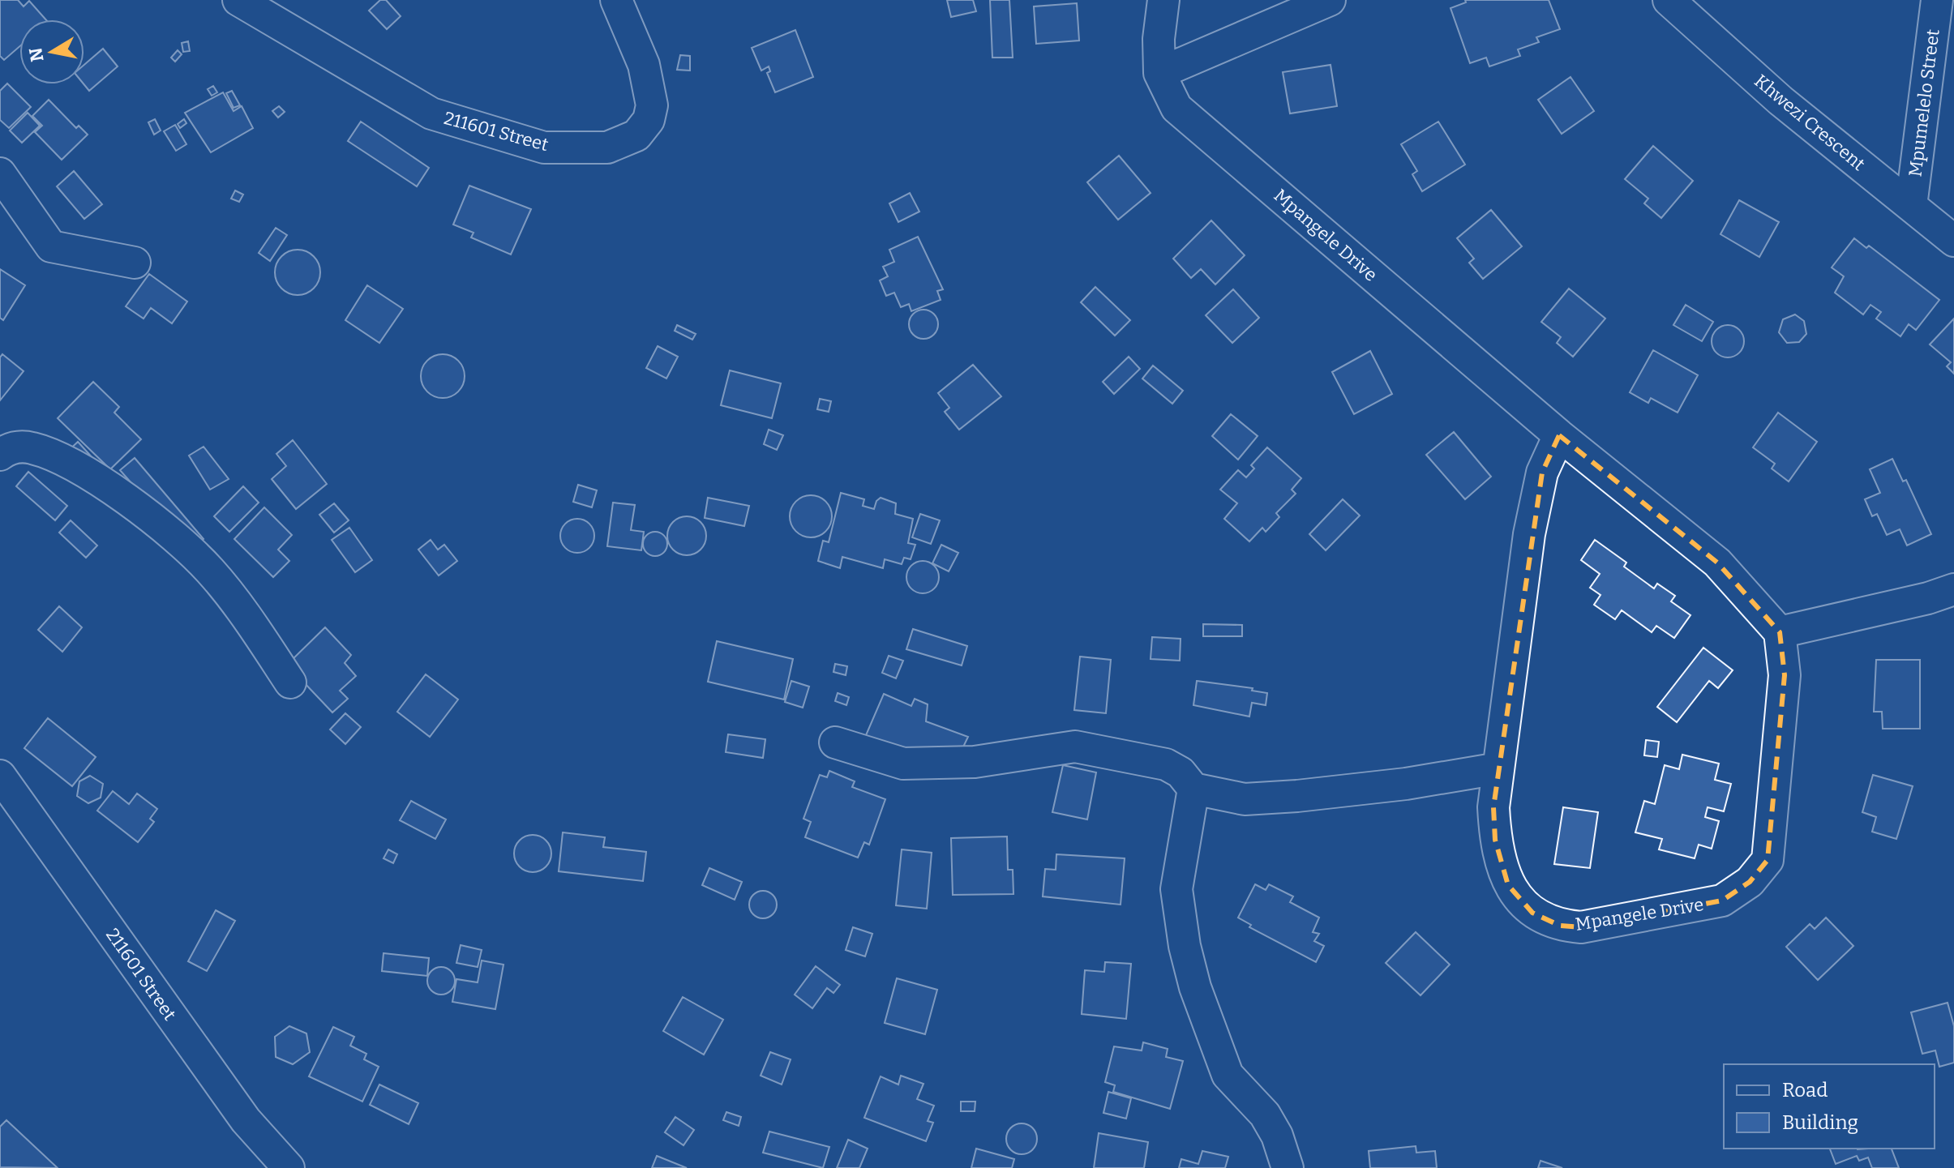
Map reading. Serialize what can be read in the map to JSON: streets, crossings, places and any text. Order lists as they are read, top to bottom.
{
  "streets": {
    "street": [
      "Mpumelelo Street",
      "Khwezi Crescent",
      "211601 Street",
      "Mpangele Drive"
    ]
  },
  "crossings": [
    ["Mpumelelo Street", "Khwezi Crescent"]
  ],
  "legend": ["Road", "Building"],
  "north": "left"
}
